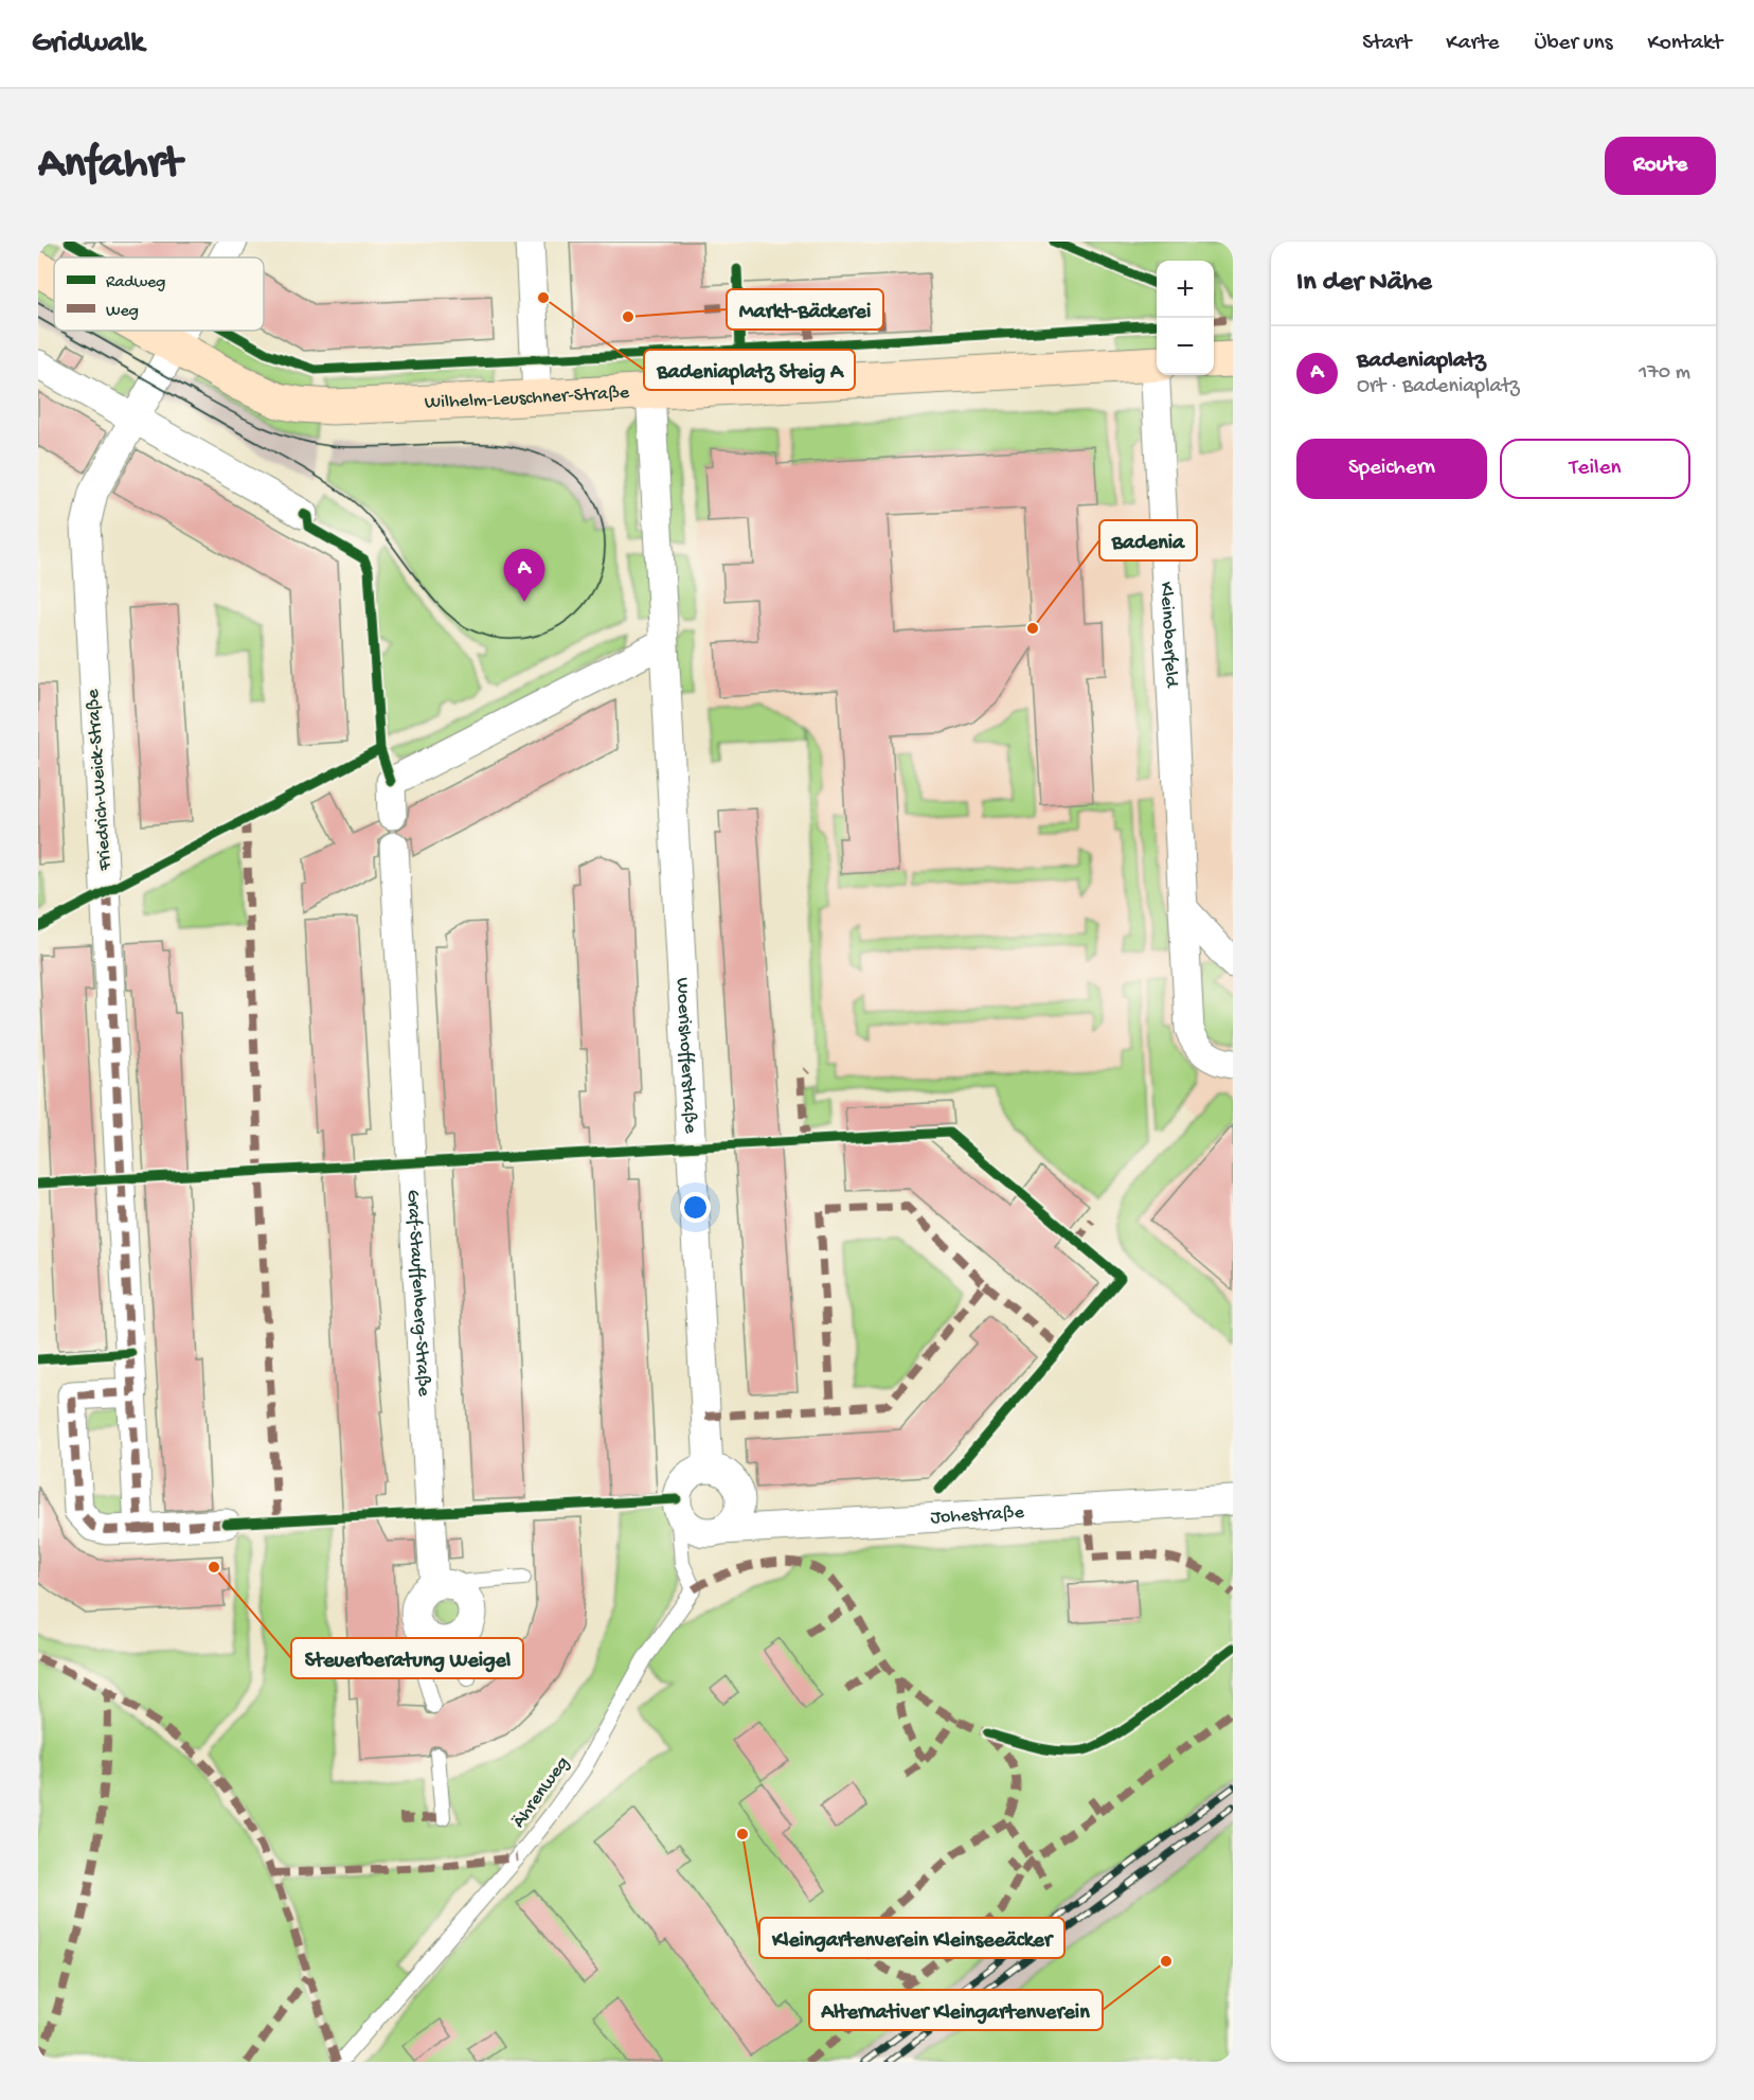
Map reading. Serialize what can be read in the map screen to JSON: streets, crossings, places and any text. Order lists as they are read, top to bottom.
{
  "streets": {
    "street": [
      "Wilhelm-Leuschner-Straße",
      "Kleinoberfeld",
      "Friedrich-Weick-Straße",
      "Woerishofferstraße",
      "Graf-Stauffenberg-Straße",
      "Johestraße"
    ],
    "lane": ["Ährenweg"]
  },
  "crossings": [
    ["Wilhelm-Leuschner-Straße", "Friedrich-Weick-Straße"],
    ["Wilhelm-Leuschner-Straße", "Woerishofferstraße"],
    ["Woerishofferstraße", "Johestraße"],
    ["Woerishofferstraße", "Ährenweg"],
    ["Johestraße", "Ährenweg"]
  ],
  "places": [
    "Badeniaplatz Steig A",
    "Markt-Bäckerei",
    "Badenia",
    "Steuerberatung Weigel",
    "Kleingartenverein Kleinseeäcker",
    "Alternativer Kleingartenverein"
  ],
  "legend": ["Radweg", "Weg"],
  "page": {
    "header": "Gridwalk",
    "nav": [
      "Start",
      "Karte",
      "Über uns",
      "Kontakt"
    ],
    "buttons": [
      "Route",
      ["Speichern", "Teilen"]
    ],
    "title": "Anfahrt",
    "heading": "In der Nähe",
    "map_buttons": ["+", "−"],
    "list": [
      {
        "mark": "A",
        "name": "Badeniaplatz",
        "note": "Ort · Badeniaplatz",
        "value": "170 m"
      }
    ],
    "pins": "A"
  }
}
